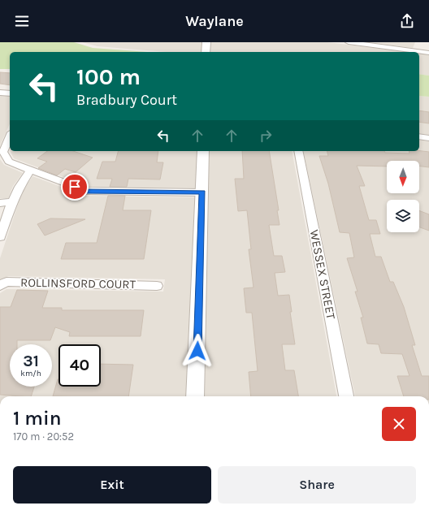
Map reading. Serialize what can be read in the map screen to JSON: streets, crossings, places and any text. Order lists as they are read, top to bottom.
{
  "streets": {
    "street": ["WESSEX STREET", "ROLLINSFORD COURT"]
  },
  "north": "bottom",
  "page": {
    "header": "Waylane",
    "turn": ["100 m", "Bradbury Court"],
    "speed": "31 km/h",
    "limit": "40",
    "heading": ["1 min", "170 m · 20:52"],
    "buttons": ["Exit", "Share"]
  }
}
